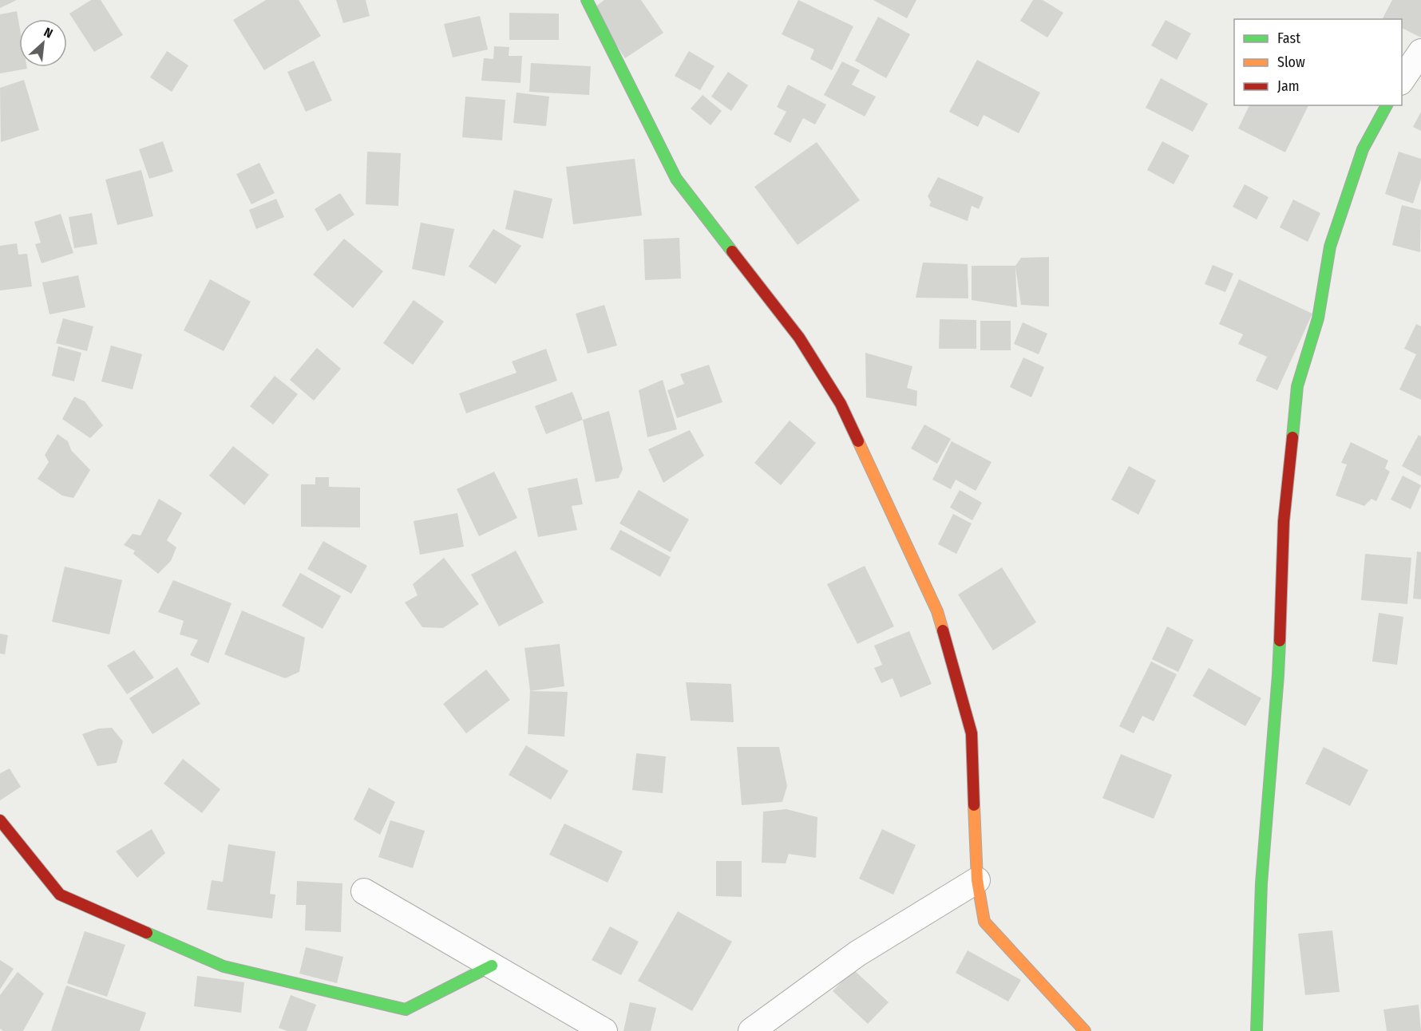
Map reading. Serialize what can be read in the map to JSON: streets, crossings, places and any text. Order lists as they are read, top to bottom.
{
  "legend": ["Fast", "Slow", "Jam"],
  "north": "top right"
}
